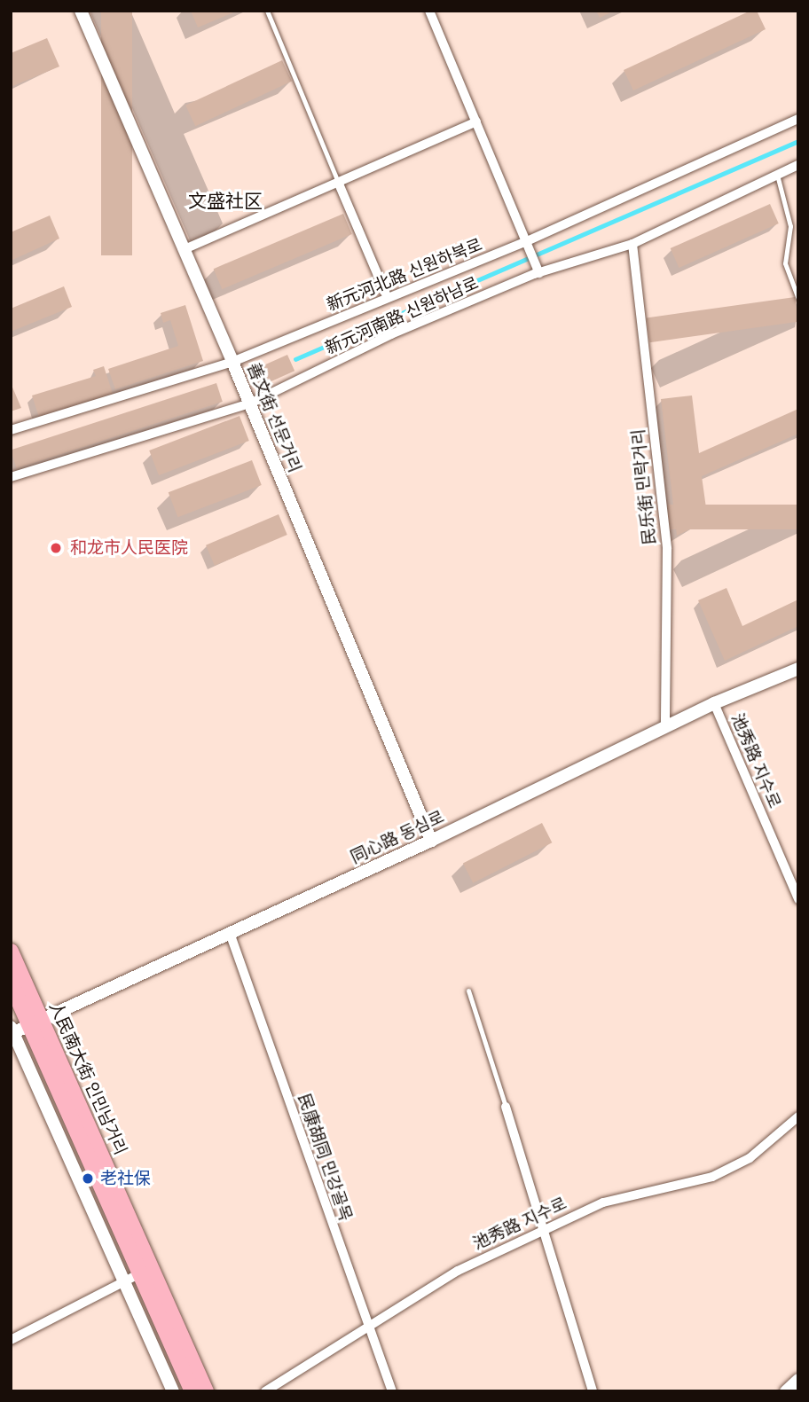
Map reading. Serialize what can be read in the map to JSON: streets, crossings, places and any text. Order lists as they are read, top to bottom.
{
  "streets": {
    "main road": ["人民南大街 인민남거리"],
    "street": [
      "新元河北路 신원하북로",
      "新元河南路 신원하남로",
      "善文街 선문거리",
      "民乐街 민락거리",
      "池秀路 지수로",
      "同心路 동심로",
      "民康胡同 민강골목"
    ]
  },
  "crossings": [
    ["新元河北路 신원하북로", "善文街 선문거리"],
    ["新元河南路 신원하남로", "善文街 선문거리"],
    ["新元河南路 신원하남로", "民乐街 민락거리"],
    ["善文街 선문거리", "同心路 동심로"],
    ["民乐街 민락거리", "同心路 동심로"],
    ["池秀路 지수로", "同心路 동심로"],
    ["池秀路 지수로", "民康胡同 민강골목"],
    ["同心路 동심로", "人民南大街 인민남거리"],
    ["同心路 동심로", "民康胡同 민강골목"]
  ],
  "districts": ["文盛社区"],
  "places": ["和龙市人民医院", "老社保"]
}
